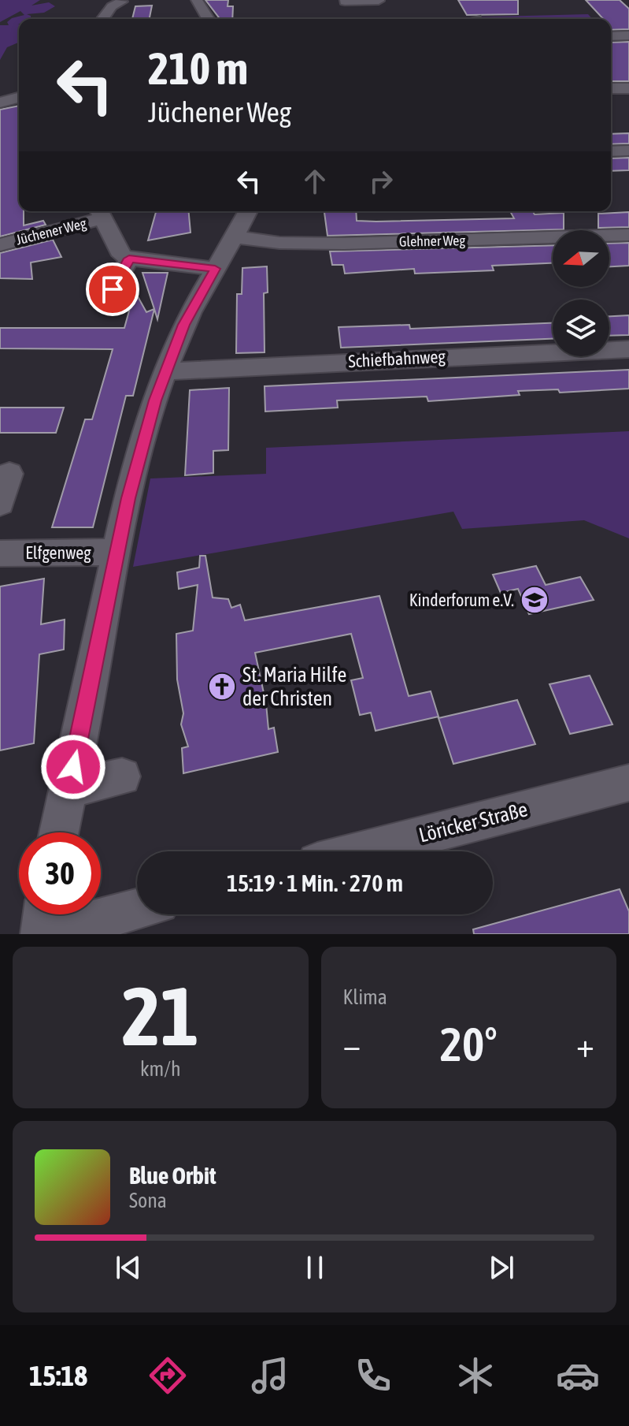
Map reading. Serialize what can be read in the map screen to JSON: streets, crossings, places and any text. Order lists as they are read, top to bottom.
{
  "streets": {
    "street": [
      "Jüchener Weg",
      "Glehner Weg",
      "Schiefbahnweg",
      "Elfgenweg",
      "Löricker Straße"
    ]
  },
  "places": {
    "school or university": ["Kinderforum e.V."],
    "church": ["St. Maria Hilfe der Christen"]
  },
  "north": "left",
  "page": {
    "turn": ["210 m", "Jüchener Weg"],
    "limit": "30",
    "trip": "15:19 · 1 Min. · 270 m",
    "tile": [
      ["21", "km/h"],
      "Klima"
    ],
    "heat": ["−", "20°", "+"],
    "song": ["Blue Orbit", "Sona"],
    "tabs": "15:18"
  }
}
